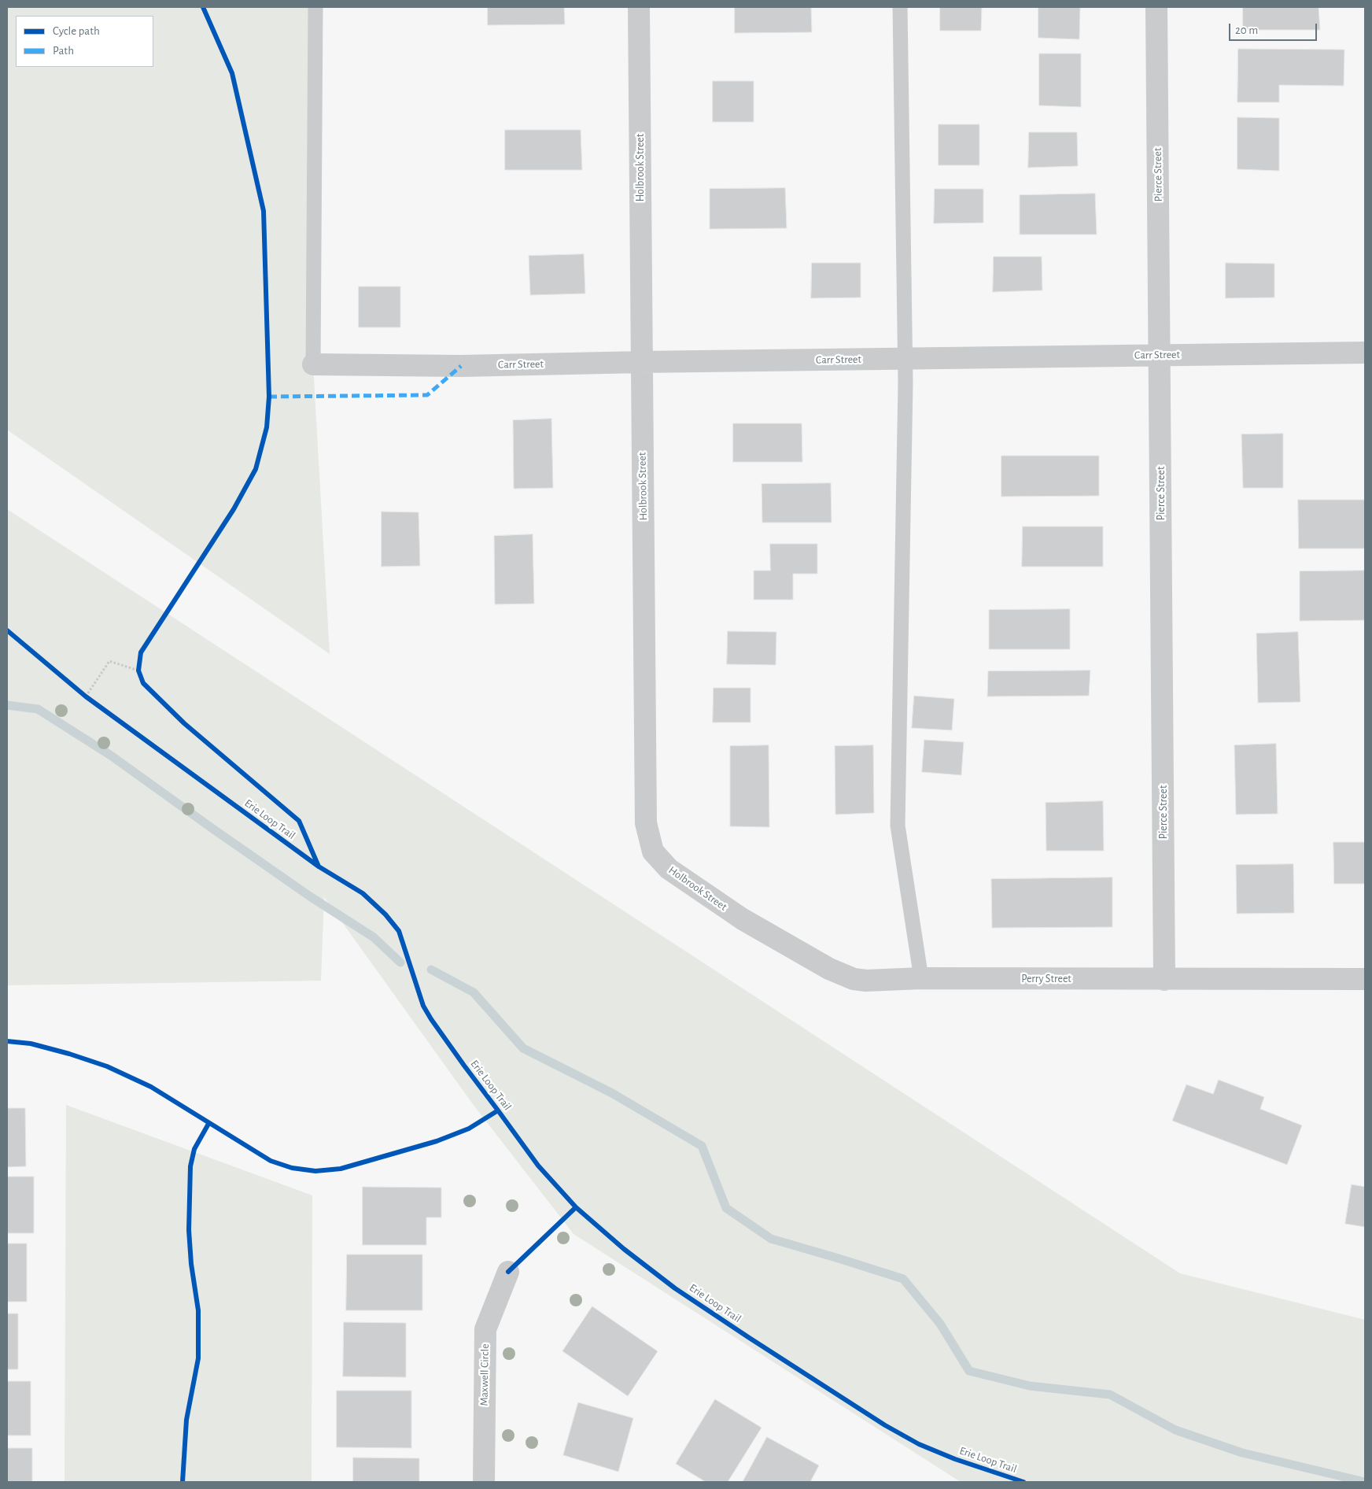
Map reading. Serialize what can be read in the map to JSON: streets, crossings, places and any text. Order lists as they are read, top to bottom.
{
  "streets": {
    "street": [
      "Holbrook Street",
      "Pierce Street",
      "Carr Street",
      "Perry Street",
      "Maxwell Circle"
    ],
    "cycle path": ["Erie Loop Trail"]
  },
  "crossings": [
    ["Holbrook Street", "Carr Street"],
    ["Holbrook Street", "Perry Street"],
    ["Pierce Street", "Carr Street"],
    ["Pierce Street", "Perry Street"]
  ],
  "legend": ["Cycle path", "Path"],
  "scale_bar": "20 m"
}
